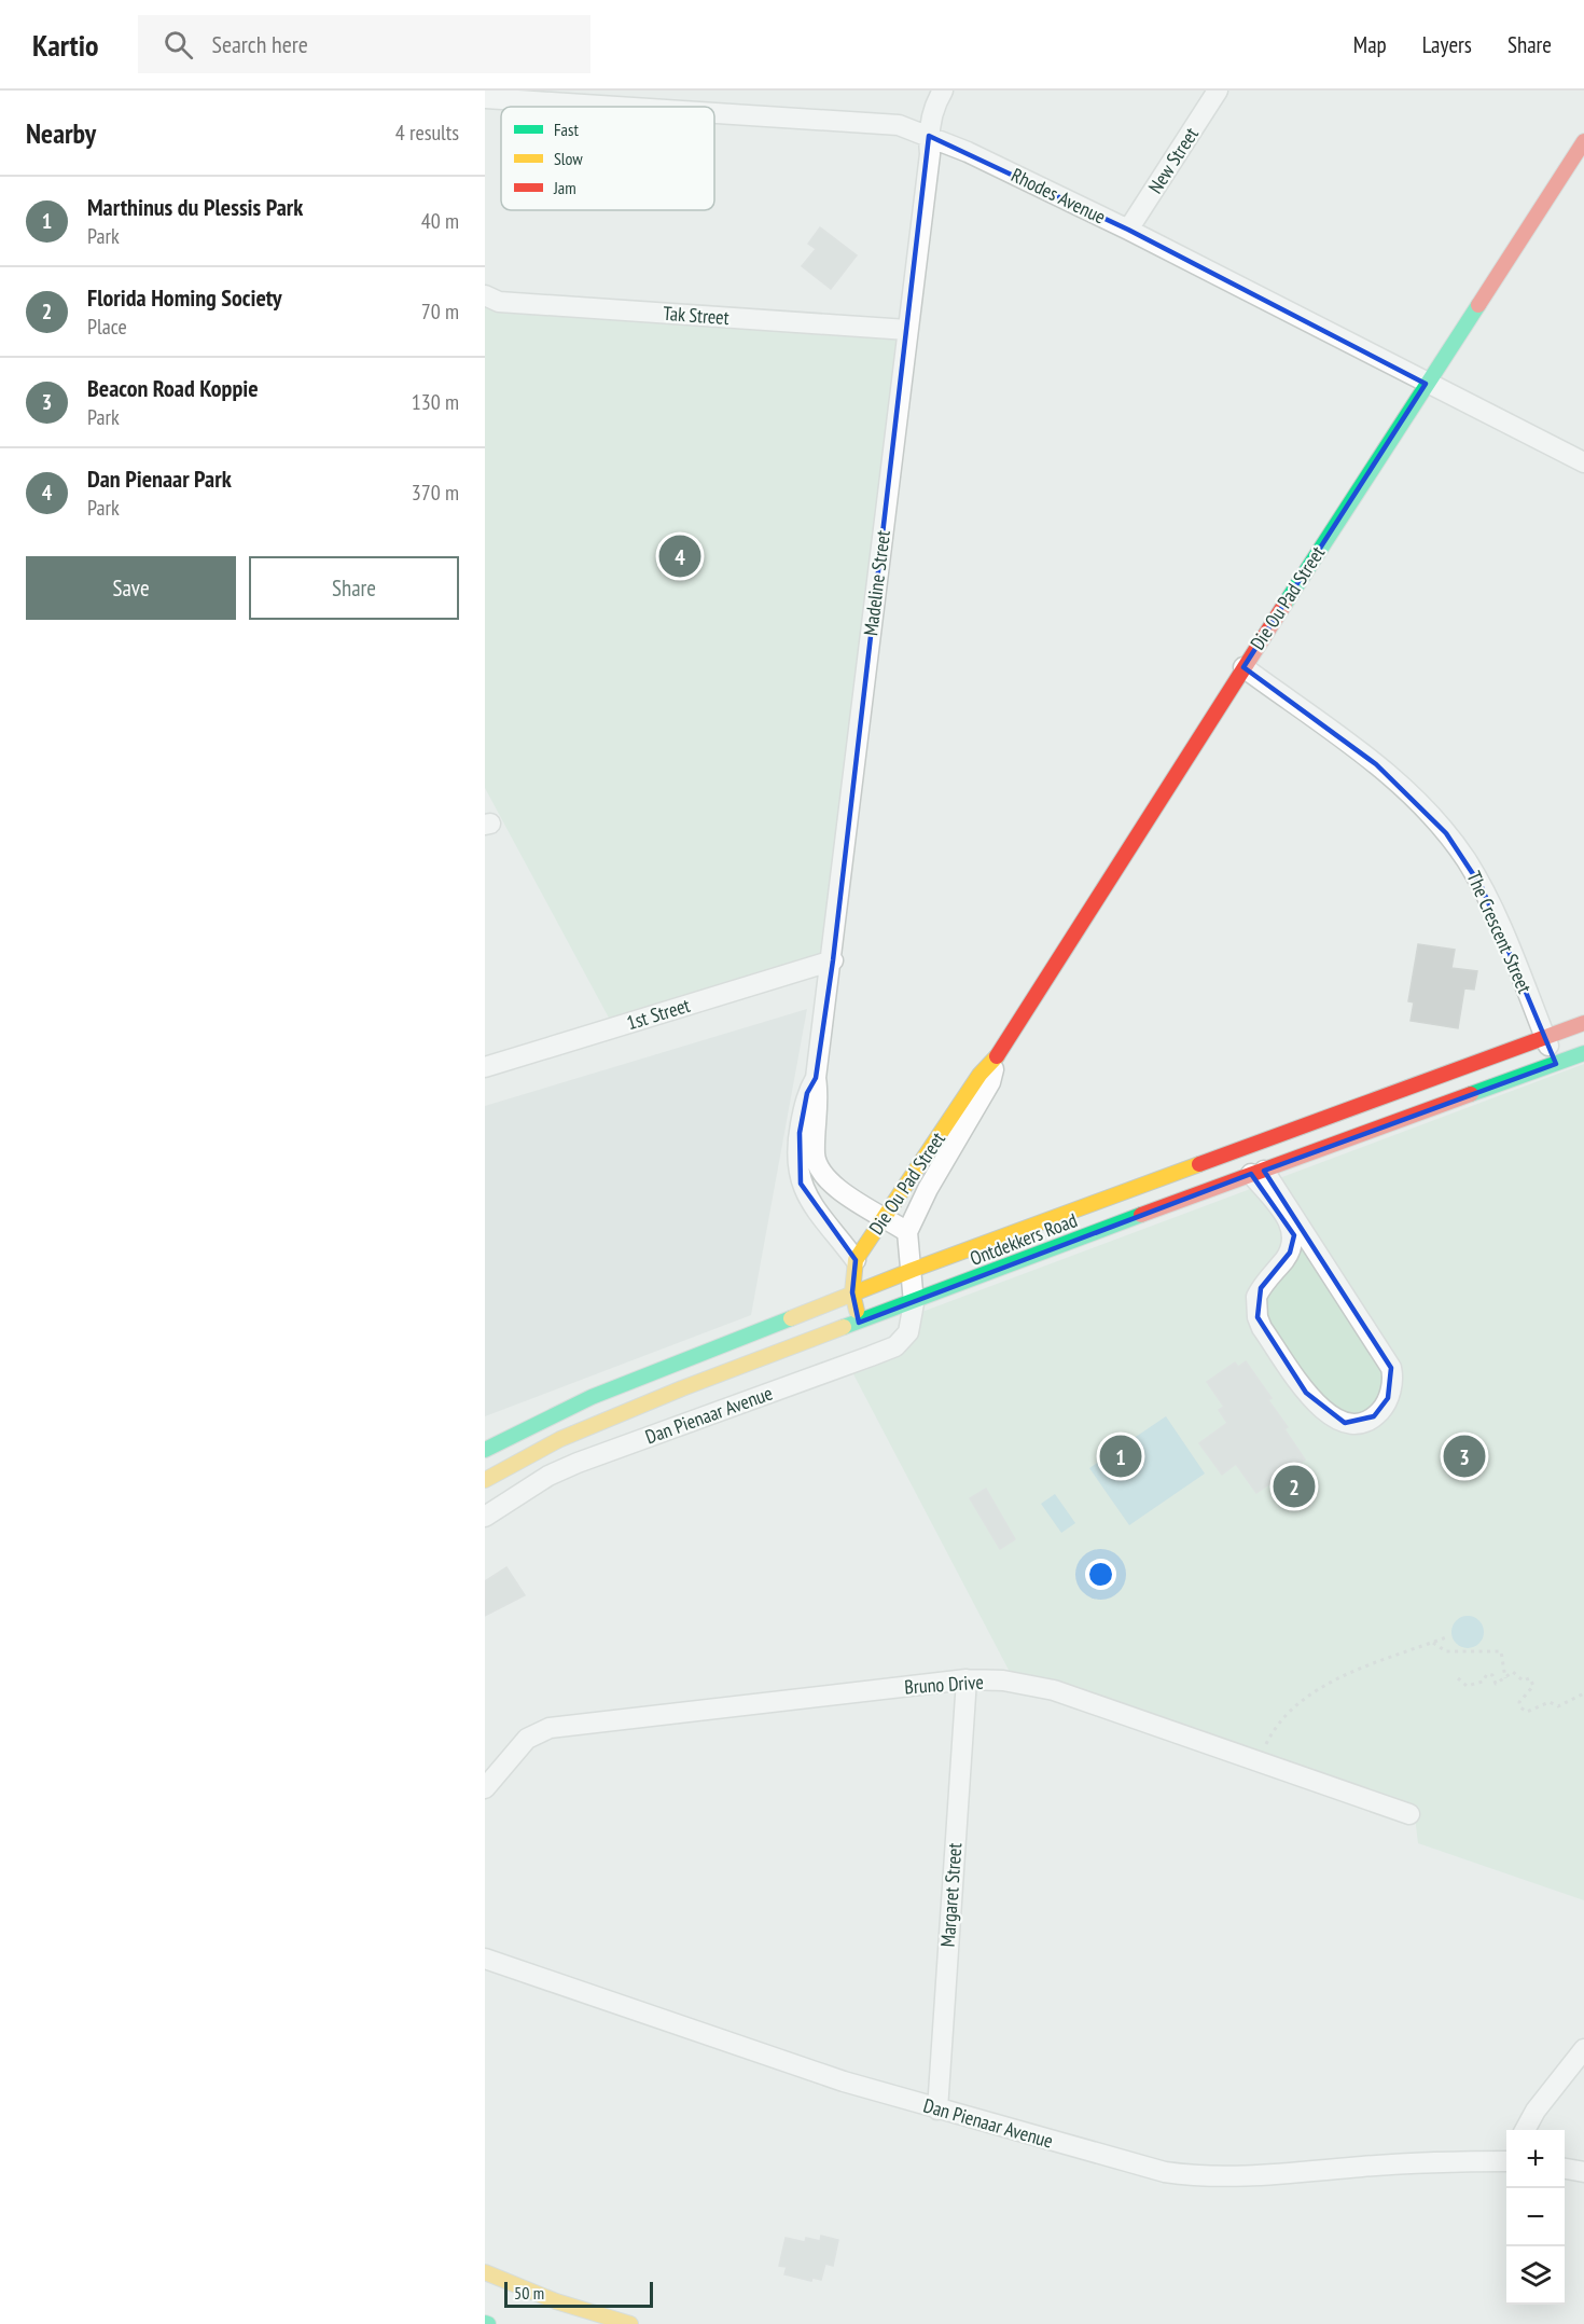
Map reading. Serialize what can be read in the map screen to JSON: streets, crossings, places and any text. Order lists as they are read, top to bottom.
{
  "streets": {
    "main road": ["Die Ou Pad Street", "Ontdekkers Road"],
    "street": [
      "New Street",
      "Rhodes Avenue",
      "Tak Street",
      "Madeline Street",
      "The Crescent Street",
      "1st Street",
      "Dan Pienaar Avenue",
      "Bruno Drive",
      "Margaret Street"
    ]
  },
  "crossings": [
    ["New Street", "Rhodes Avenue"],
    ["Rhodes Avenue", "Madeline Street"],
    ["Rhodes Avenue", "Die Ou Pad Street"],
    ["Tak Street", "Madeline Street"],
    ["Madeline Street", "Die Ou Pad Street"],
    ["Madeline Street", "1st Street"],
    ["Die Ou Pad Street", "The Crescent Street"],
    ["Die Ou Pad Street", "Ontdekkers Road"],
    ["Die Ou Pad Street", "Dan Pienaar Avenue"],
    ["The Crescent Street", "Ontdekkers Road"],
    ["Ontdekkers Road", "Dan Pienaar Avenue"],
    ["Dan Pienaar Avenue", "Margaret Street"],
    ["Bruno Drive", "Margaret Street"]
  ],
  "legend": ["Fast", "Slow", "Jam"],
  "scale_bar": "50 m",
  "page": {
    "header": "Kartio",
    "search": "Search here",
    "nav": ["Map", "Layers", "Share"],
    "heading": ["Nearby", "4 results"],
    "list": [
      {
        "mark": "1",
        "name": "Marthinus du Plessis Park",
        "note": "Park",
        "value": "40 m"
      },
      {
        "mark": "2",
        "name": "Florida Homing Society",
        "note": "Place",
        "value": "70 m"
      },
      {
        "mark": "3",
        "name": "Beacon Road Koppie",
        "note": "Park",
        "value": "130 m"
      },
      {
        "mark": "4",
        "name": "Dan Pienaar Park",
        "note": "Park",
        "value": "370 m"
      }
    ],
    "pins": [
      "4",
      "1",
      "3",
      "2"
    ],
    "buttons": ["Save", "Share"],
    "map_buttons": ["+", "−"],
    "scale": "50 m"
  }
}
